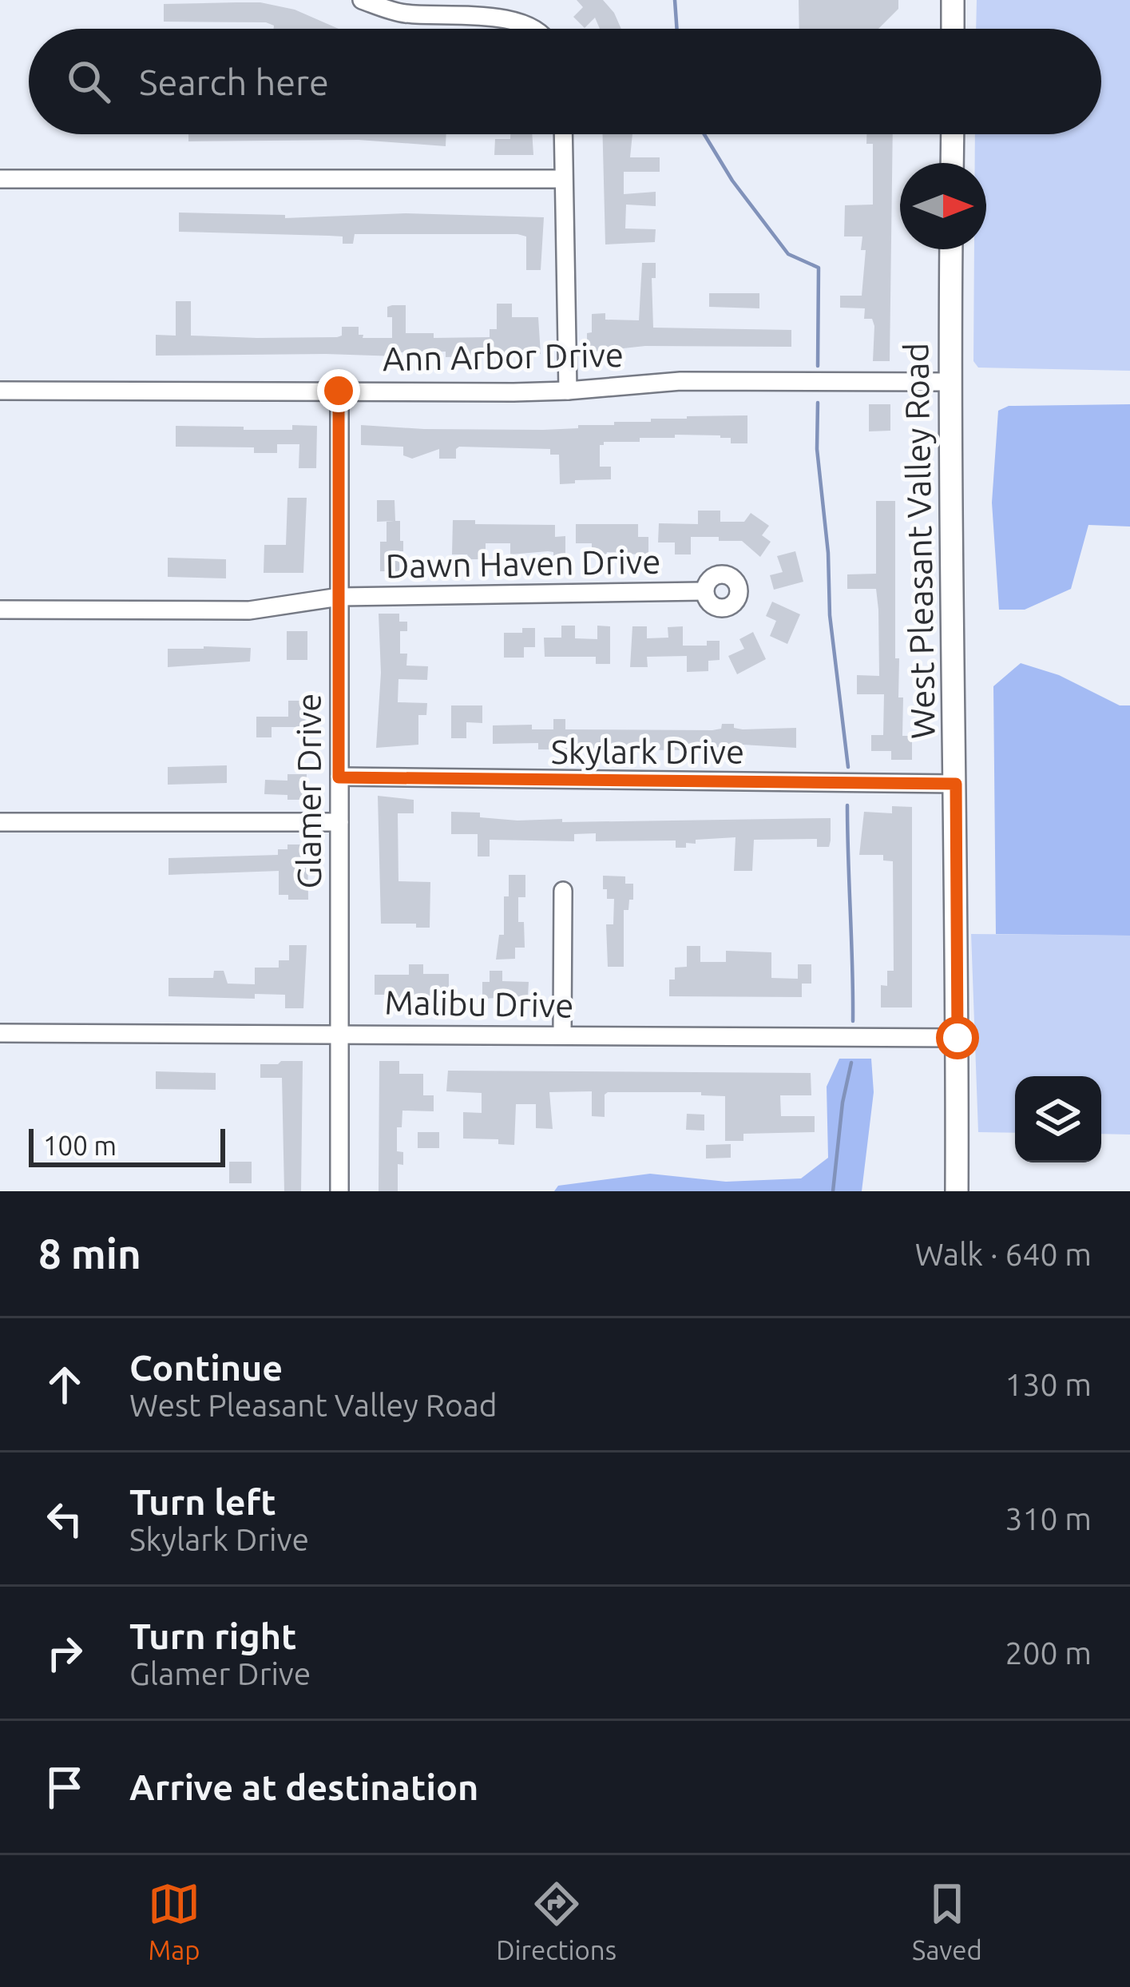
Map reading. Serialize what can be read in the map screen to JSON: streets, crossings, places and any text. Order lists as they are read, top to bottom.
{
  "streets": {
    "main road": ["West Pleasant Valley Road"],
    "street": [
      "Ann Arbor Drive",
      "Dawn Haven Drive",
      "Skylark Drive",
      "Glamer Drive",
      "Malibu Drive"
    ]
  },
  "crossings": [
    ["Ann Arbor Drive", "West Pleasant Valley Road"],
    ["Ann Arbor Drive", "Glamer Drive"],
    ["West Pleasant Valley Road", "Skylark Drive"],
    ["West Pleasant Valley Road", "Malibu Drive"],
    ["Dawn Haven Drive", "Glamer Drive"],
    ["Skylark Drive", "Glamer Drive"],
    ["Glamer Drive", "Malibu Drive"]
  ],
  "scale_bar": "100 m",
  "north": "right",
  "page": {
    "search": "Search here",
    "scale": "100 m",
    "heading": ["8 min", "Walk · 640 m"],
    "list": [
      ["Continue", "West Pleasant Valley Road", "130 m"],
      ["Turn left", "Skylark Drive", "310 m"],
      ["Turn right", "Glamer Drive", "200 m"],
      "Arrive at destination"
    ],
    "nav": ["Map", "Directions", "Saved"]
  }
}
